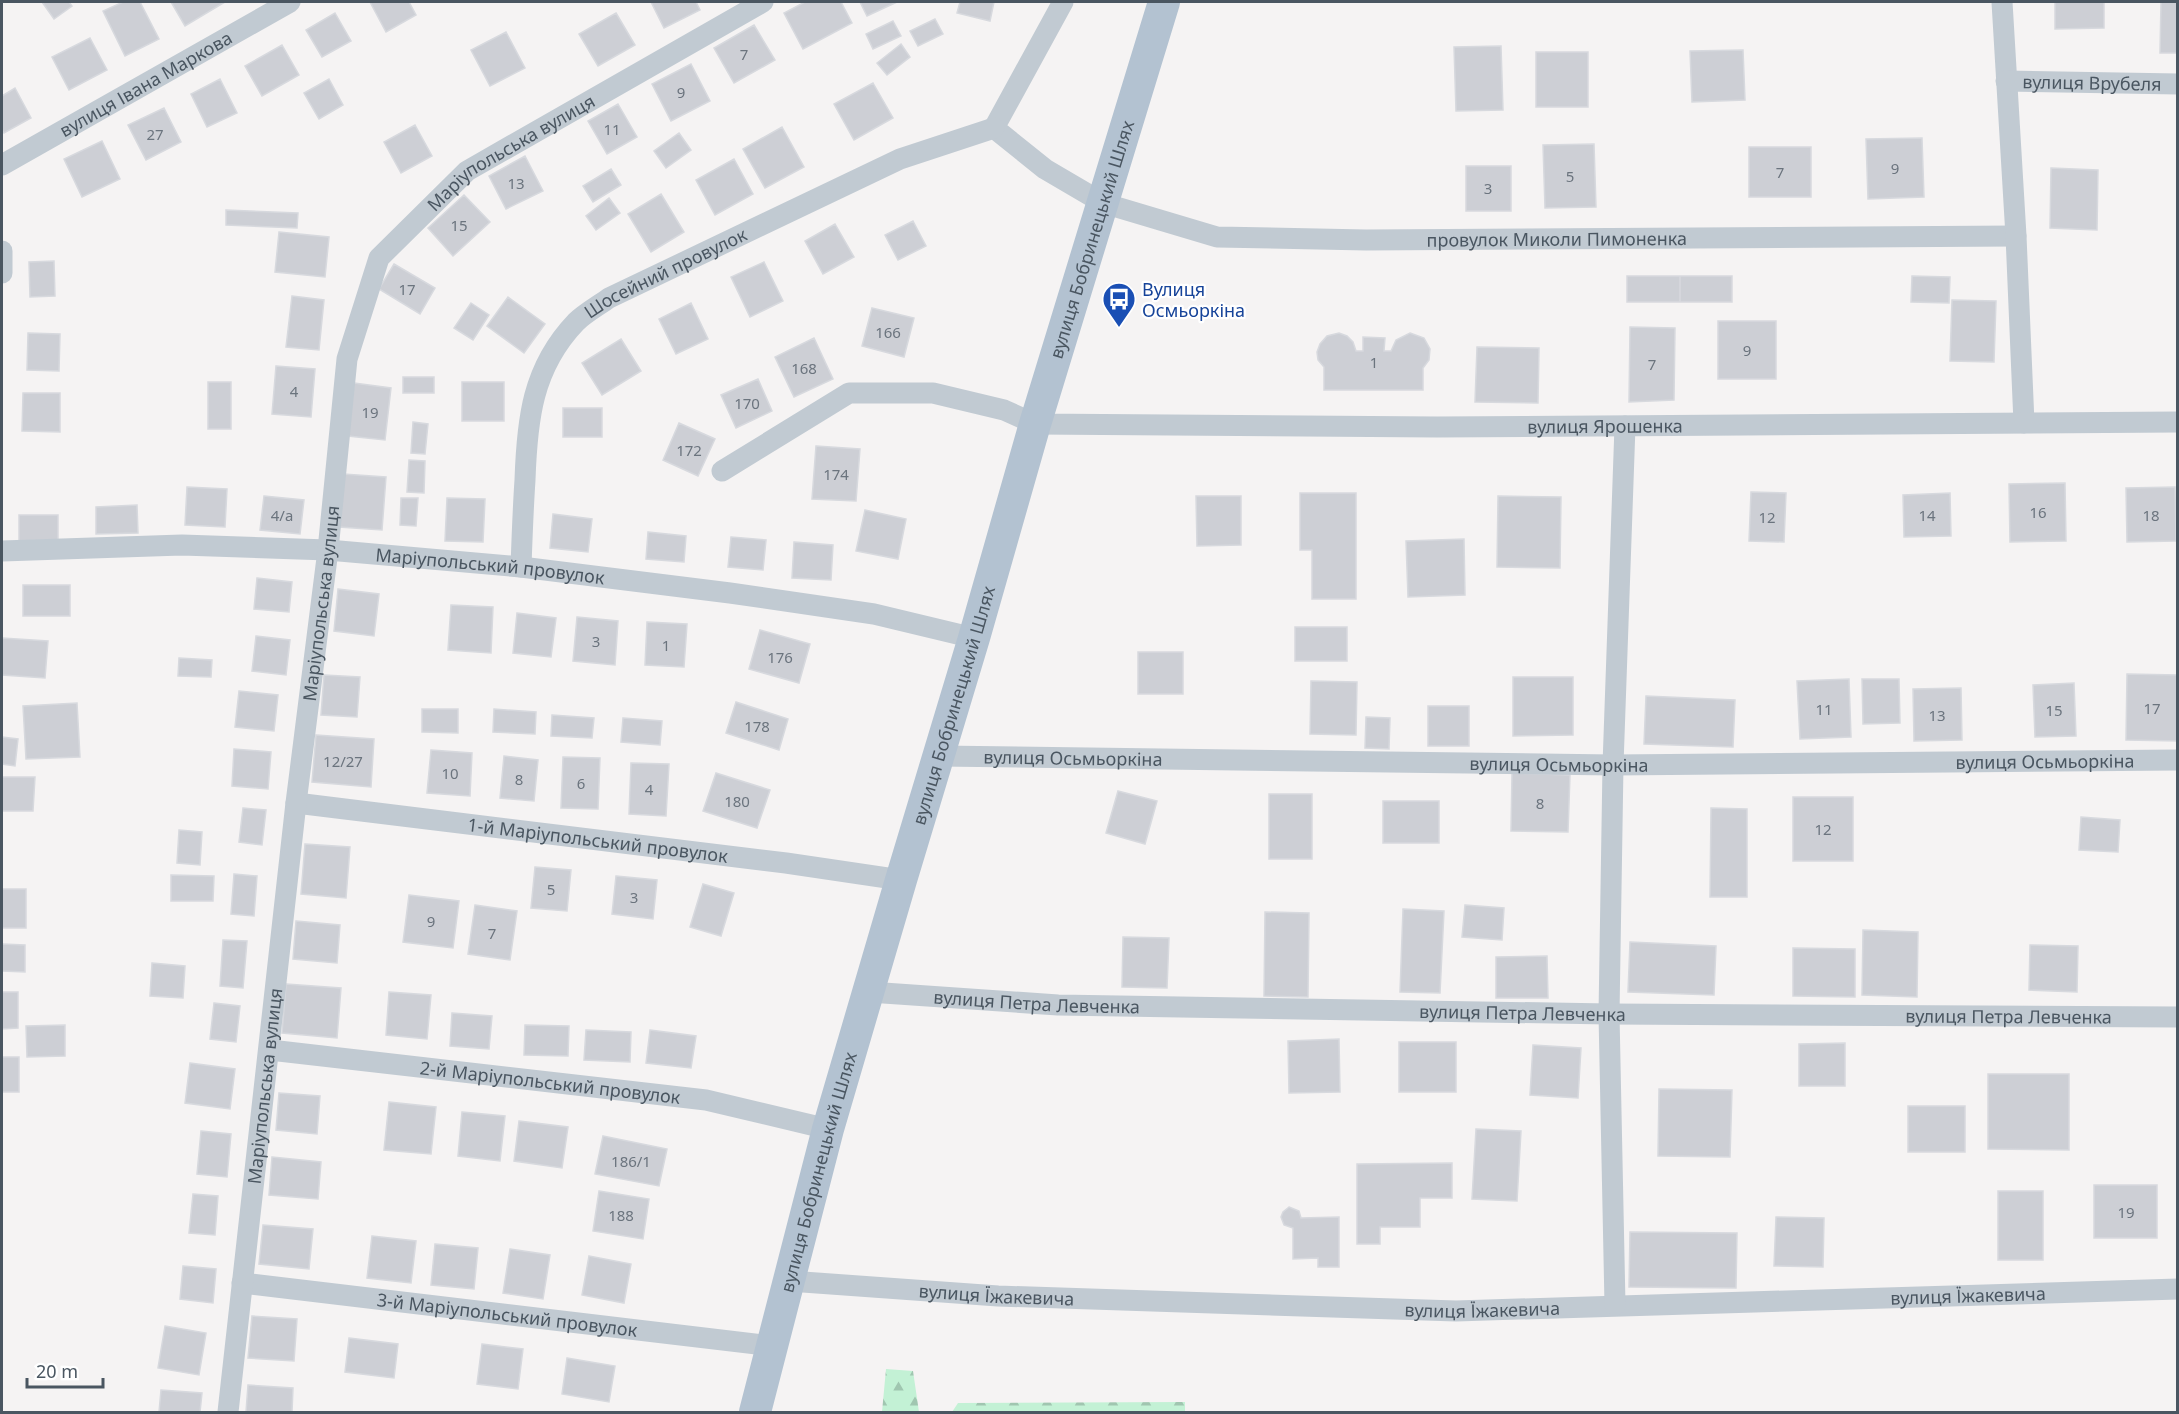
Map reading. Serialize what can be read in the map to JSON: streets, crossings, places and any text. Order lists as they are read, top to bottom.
{
  "streets": {
    "main road": ["вулиця Бобринецький Шлях"],
    "street": [
      "вулиця Івана Маркова",
      "вулиця Врубеля",
      "Маріупольська вулиця",
      "провулок Миколи Пимоненка",
      "Шосейний провулок",
      "вулиця Ярошенка",
      "Маріупольський провулок",
      "вулиця Осьмьоркіна",
      "1-й Маріупольський провулок",
      "вулиця Петра Левченка",
      "2-й Маріупольський провулок",
      "вулиця Їжакевича",
      "3-й Маріупольський провулок"
    ]
  },
  "crossings": [
    ["Маріупольська вулиця", "Маріупольський провулок"],
    ["Маріупольська вулиця", "1-й Маріупольський провулок"],
    ["Маріупольська вулиця", "2-й Маріупольський провулок"],
    ["Маріупольська вулиця", "3-й Маріупольський провулок"],
    ["вулиця Бобринецький Шлях", "провулок Миколи Пимоненка"],
    ["вулиця Бобринецький Шлях", "вулиця Ярошенка"],
    ["вулиця Бобринецький Шлях", "Маріупольський провулок"],
    ["вулиця Бобринецький Шлях", "вулиця Осьмьоркіна"],
    ["вулиця Бобринецький Шлях", "1-й Маріупольський провулок"],
    ["вулиця Бобринецький Шлях", "вулиця Петра Левченка"],
    ["вулиця Бобринецький Шлях", "2-й Маріупольський провулок"],
    ["вулиця Бобринецький Шлях", "вулиця Їжакевича"],
    ["вулиця Бобринецький Шлях", "3-й Маріупольський провулок"],
    ["провулок Миколи Пимоненка", "Шосейний провулок"],
    ["Шосейний провулок", "Маріупольський провулок"]
  ],
  "places": {
    "bus stop": ["Вулиця Осмьоркіна"]
  },
  "house_numbers": [
    "7",
    "9",
    "11",
    "27",
    "9",
    "7",
    "5",
    "13",
    "3",
    "15",
    "17",
    "166",
    "9",
    "1",
    "7",
    "168",
    "4",
    "170",
    "19",
    "172",
    "174",
    "16",
    "4/а",
    "14",
    "18",
    "12",
    "3",
    "1",
    "176",
    "17",
    "11",
    "15",
    "13",
    "178",
    "12/27",
    "10",
    "8",
    "6",
    "4",
    "180",
    "8",
    "12",
    "5",
    "3",
    "9",
    "7",
    "186/1",
    "19",
    "188"
  ],
  "scale_bar": "20 m"
}
